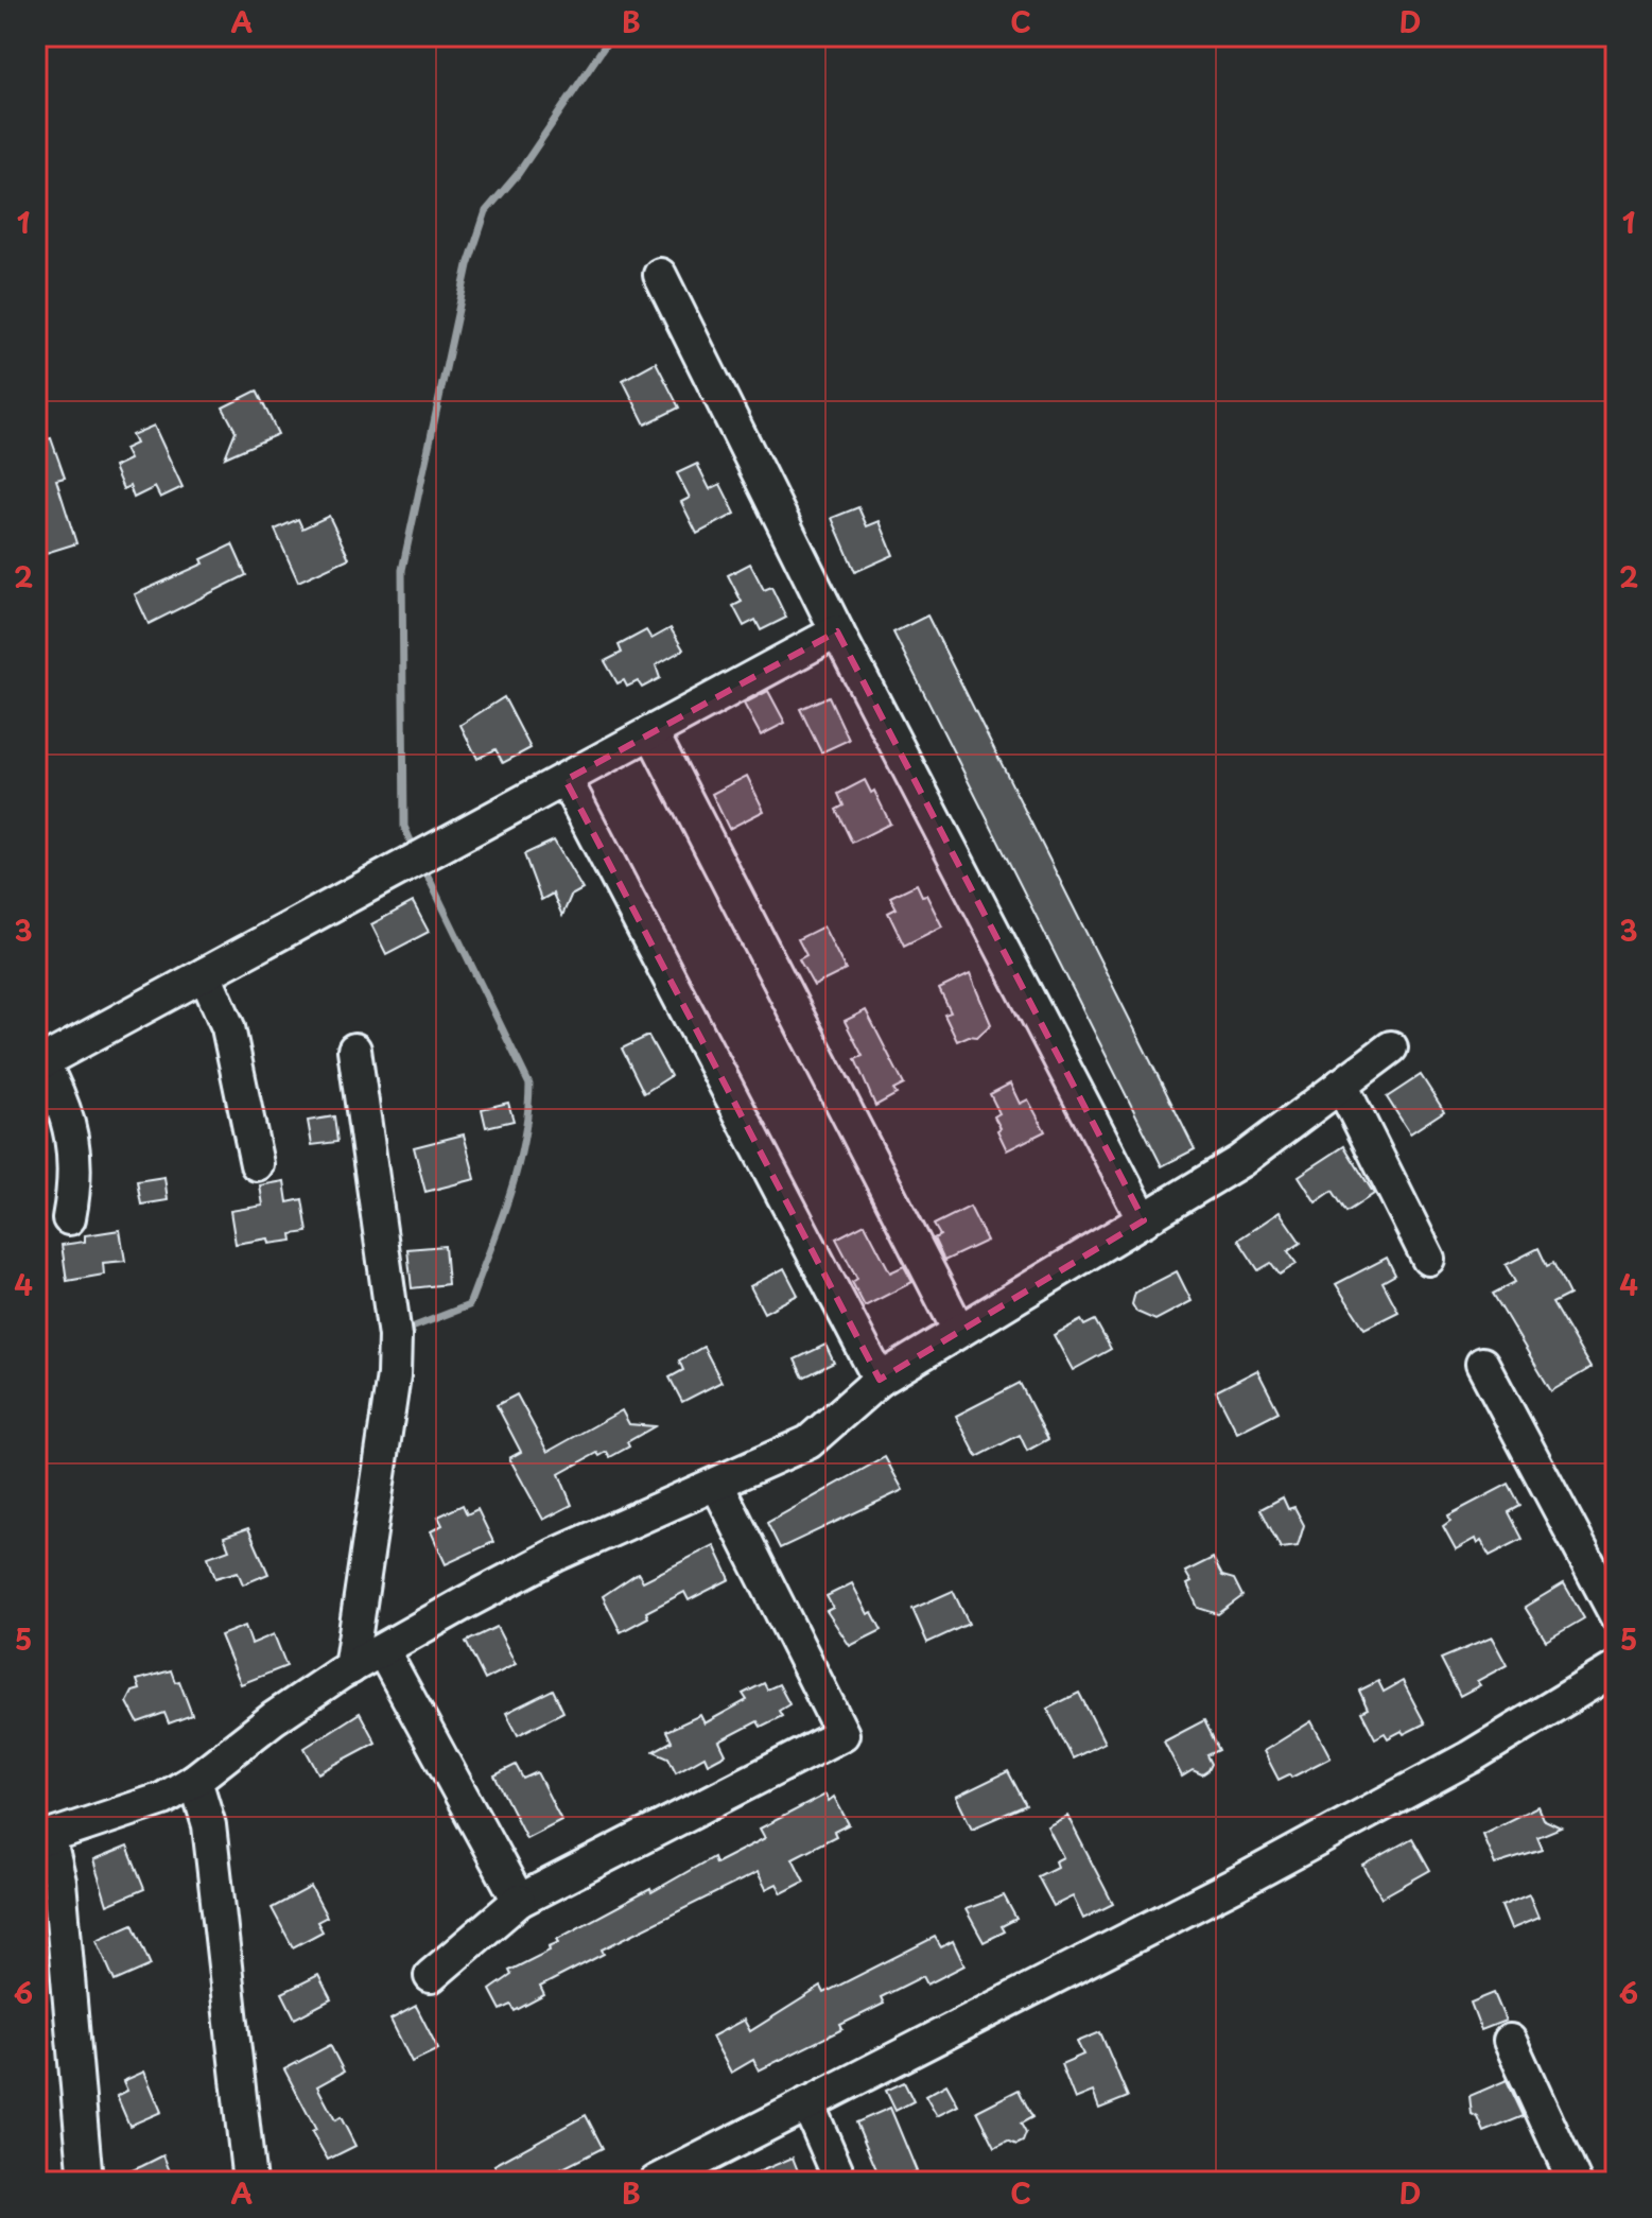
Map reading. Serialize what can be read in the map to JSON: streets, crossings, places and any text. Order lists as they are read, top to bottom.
{
  "grid": {
    "columns": [
      "A",
      "B",
      "C",
      "D"
    ],
    "rows": [
      "1",
      "2",
      "3",
      "4",
      "5",
      "6"
    ]
  }
}
